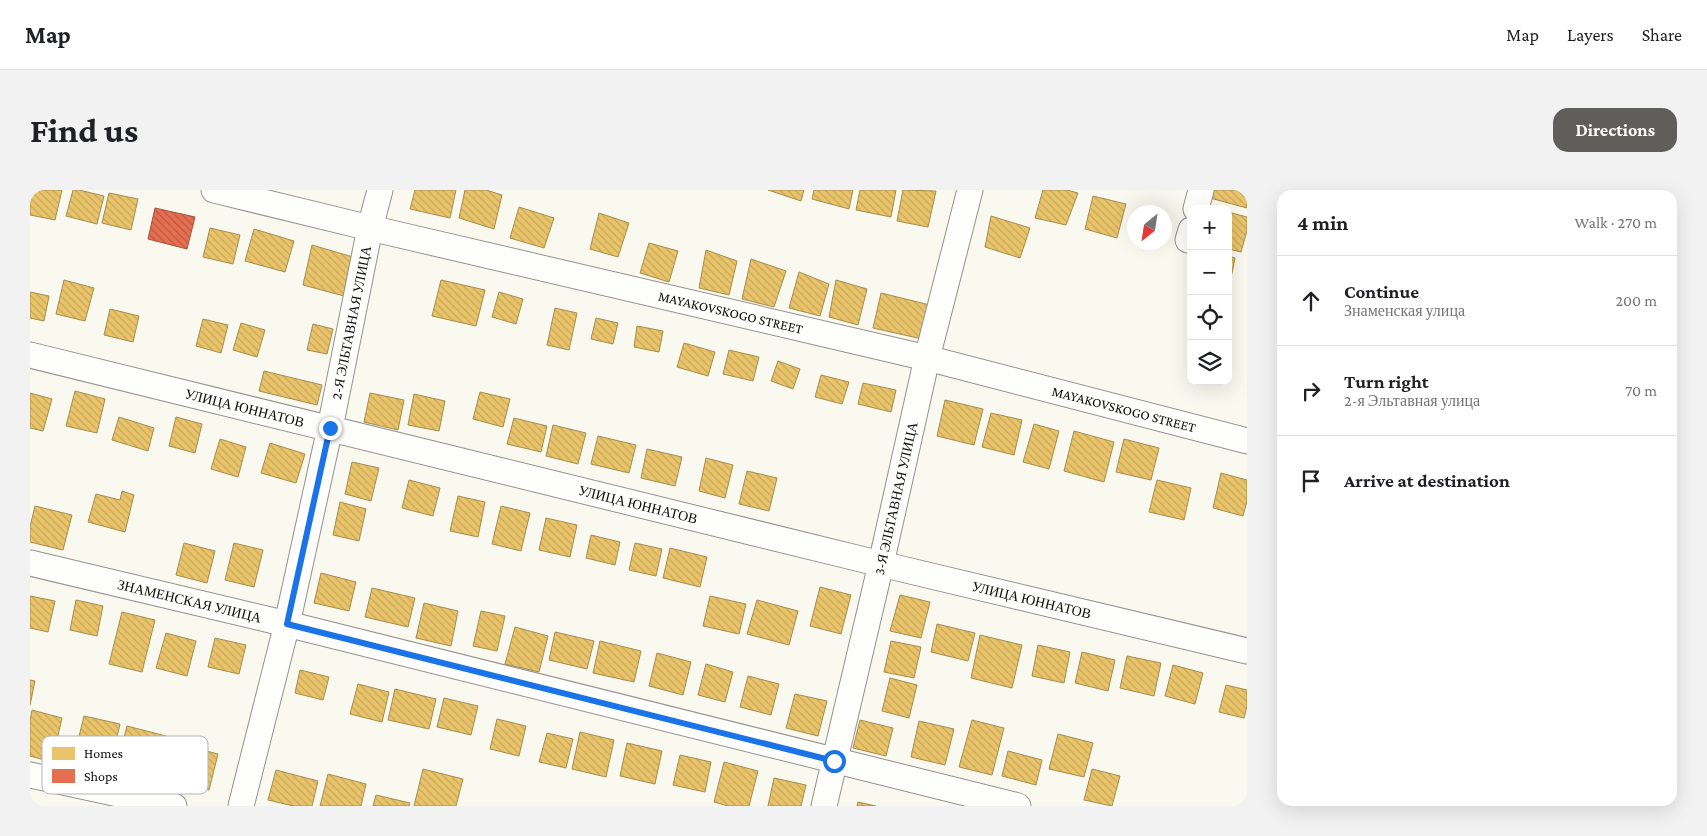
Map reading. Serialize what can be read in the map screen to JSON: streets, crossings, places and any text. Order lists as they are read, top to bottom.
{
  "streets": {
    "street": [
      "MAYAKOVSKOGO STREET",
      "2-Я ЭЛЬТАВНАЯ УЛИЦА",
      "УЛИЦА ЮННАТОВ",
      "3-Я ЭЛЬТАВНАЯ УЛИЦА",
      "ЗНАМЕНСКАЯ УЛИЦА"
    ]
  },
  "crossings": [
    ["MAYAKOVSKOGO STREET", "2-Я ЭЛЬТАВНАЯ УЛИЦА"],
    ["MAYAKOVSKOGO STREET", "3-Я ЭЛЬТАВНАЯ УЛИЦА"],
    ["2-Я ЭЛЬТАВНАЯ УЛИЦА", "УЛИЦА ЮННАТОВ"],
    ["2-Я ЭЛЬТАВНАЯ УЛИЦА", "ЗНАМЕНСКАЯ УЛИЦА"],
    ["УЛИЦА ЮННАТОВ", "3-Я ЭЛЬТАВНАЯ УЛИЦА"],
    ["3-Я ЭЛЬТАВНАЯ УЛИЦА", "ЗНАМЕНСКАЯ УЛИЦА"]
  ],
  "legend": ["Homes", "Shops"],
  "north": "bottom left",
  "page": {
    "header": "Map",
    "nav": ["Map", "Layers", "Share"],
    "buttons": "Directions",
    "title": "Find us",
    "heading": ["4 min", "Walk · 270 m"],
    "map_buttons": ["+", "−"],
    "list": [
      ["Continue", "Знаменская улица", "200 m"],
      ["Turn right", "2-я Эльтавная улица", "70 m"],
      "Arrive at destination"
    ]
  }
}
